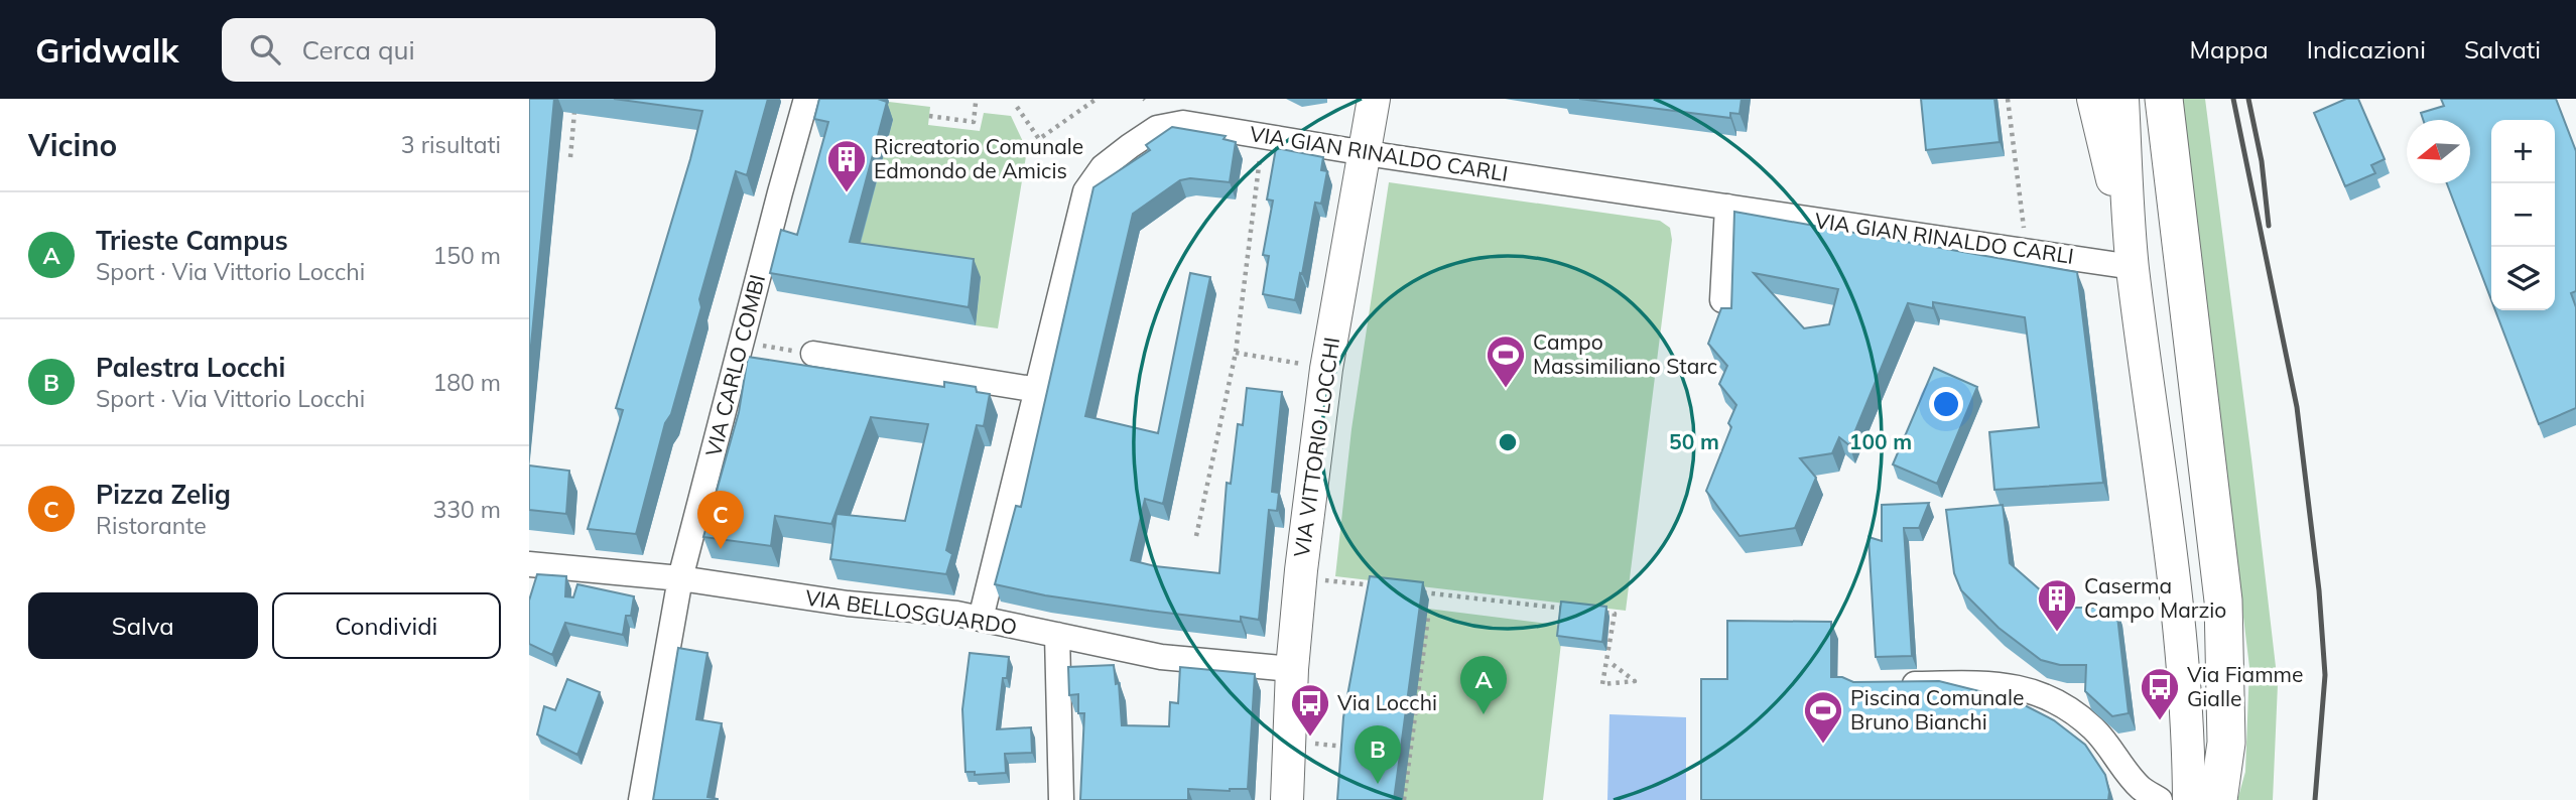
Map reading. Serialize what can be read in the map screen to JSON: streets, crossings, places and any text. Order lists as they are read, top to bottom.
{
  "streets": {
    "main road": ["VIA VITTORIO LOCCHI"],
    "street": ["VIA GIAN RINALDO CARLI", "VIA CARLO COMBI", "VIA BELLOSGUARDO"]
  },
  "crossings": [
    ["VIA GIAN RINALDO CARLI", "VIA VITTORIO LOCCHI"],
    ["VIA GIAN RINALDO CARLI", "VIA BELLOSGUARDO"],
    ["VIA CARLO COMBI", "VIA BELLOSGUARDO"],
    ["VIA VITTORIO LOCCHI", "VIA BELLOSGUARDO"]
  ],
  "places": {
    "building": ["Ricreatorio Comunale Edmondo de Amicis", "Caserma Campo Marzio"],
    "sports": ["Campo Massimiliano Starc", "Piscina Comunale Bruno Bianchi"],
    "bus stop": ["Via Fiamme Gialle", "Via Locchi"]
  },
  "north": "left",
  "page": {
    "header": "Gridwalk",
    "search": "Cerca qui",
    "nav": ["Mappa", "Indicazioni", "Salvati"],
    "heading": ["Vicino", "3 risultati"],
    "map_buttons": ["+", "−"],
    "list": [
      {
        "mark": "A",
        "name": "Trieste Campus",
        "note": "Sport · Via Vittorio Locchi",
        "value": "150 m"
      },
      {
        "mark": "B",
        "name": "Palestra Locchi",
        "note": "Sport · Via Vittorio Locchi",
        "value": "180 m"
      },
      {
        "mark": "C",
        "name": "Pizza Zelig",
        "note": "Ristorante",
        "value": "330 m"
      }
    ],
    "pins": ["C", "A", "B"],
    "buttons": ["Salva", "Condividi"]
  },
  "rings": ["50 m", "100 m"]
}
